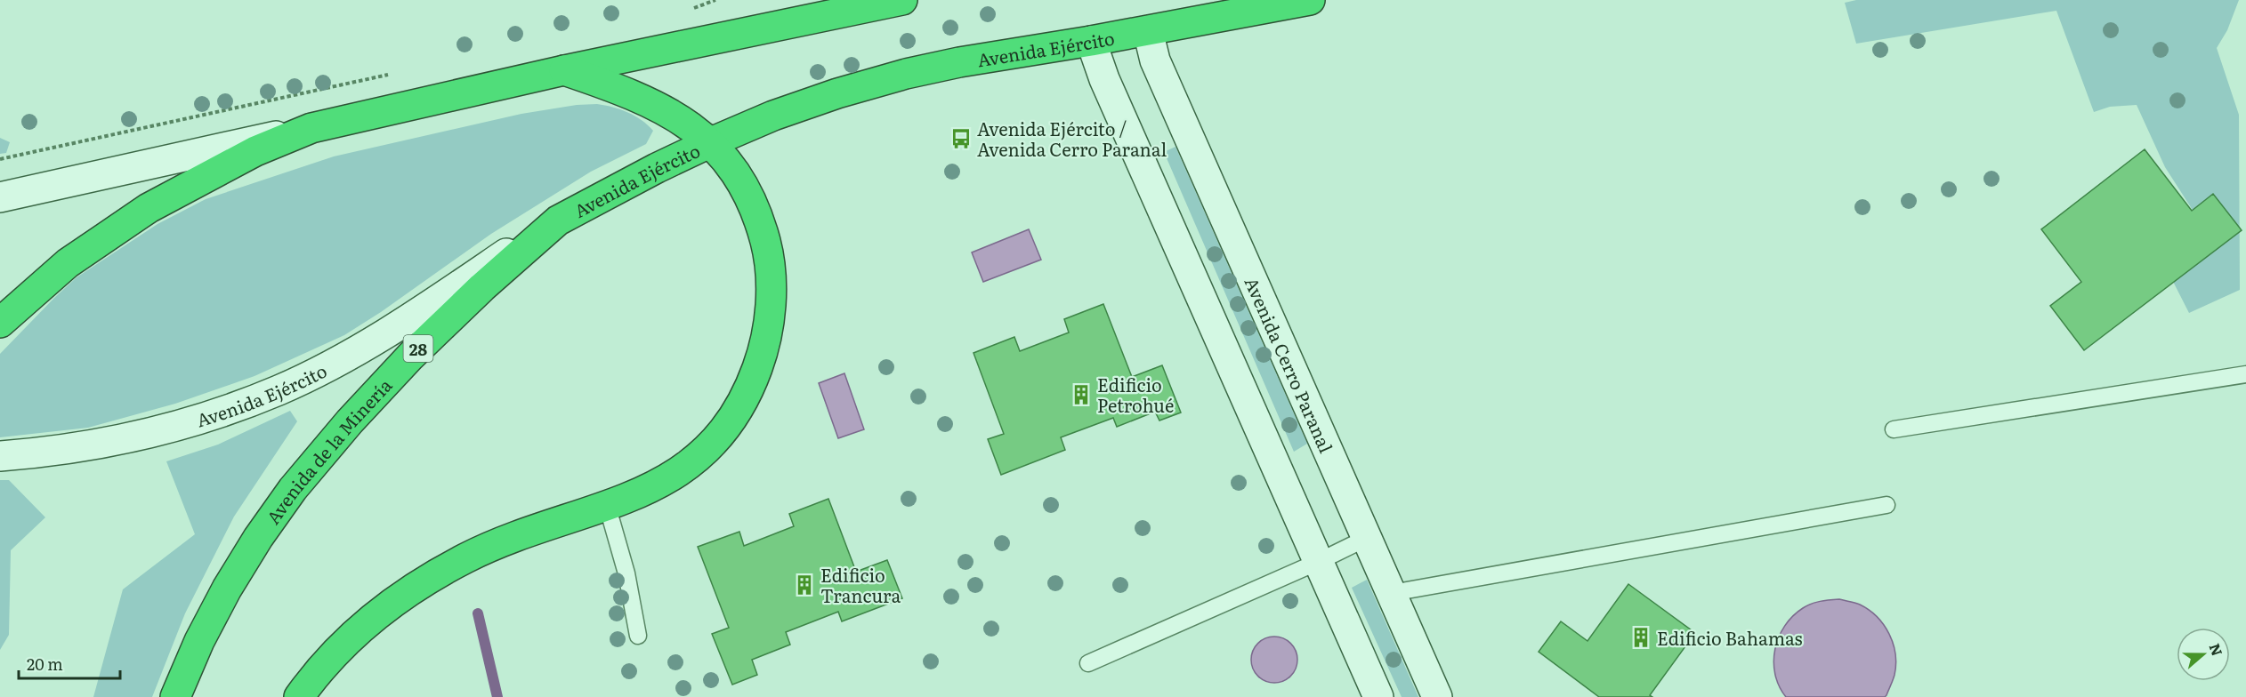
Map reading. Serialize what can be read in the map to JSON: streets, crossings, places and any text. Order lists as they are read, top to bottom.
{
  "streets": {
    "highway": ["Avenida Ejército", "28", "Avenida de la Minería"],
    "main road": ["Avenida Cerro Paranal"]
  },
  "crossings": [
    ["Avenida Ejército", "Avenida Cerro Paranal"],
    ["Avenida Ejército", "Avenida de la Minería"]
  ],
  "places": {
    "bus stop": ["Avenida Ejército / Avenida Cerro Paranal"],
    "building": ["Edificio Petrohué", "Edificio Trancura", "Edificio Bahamas"]
  },
  "scale_bar": "20 m",
  "north": "right"
}
